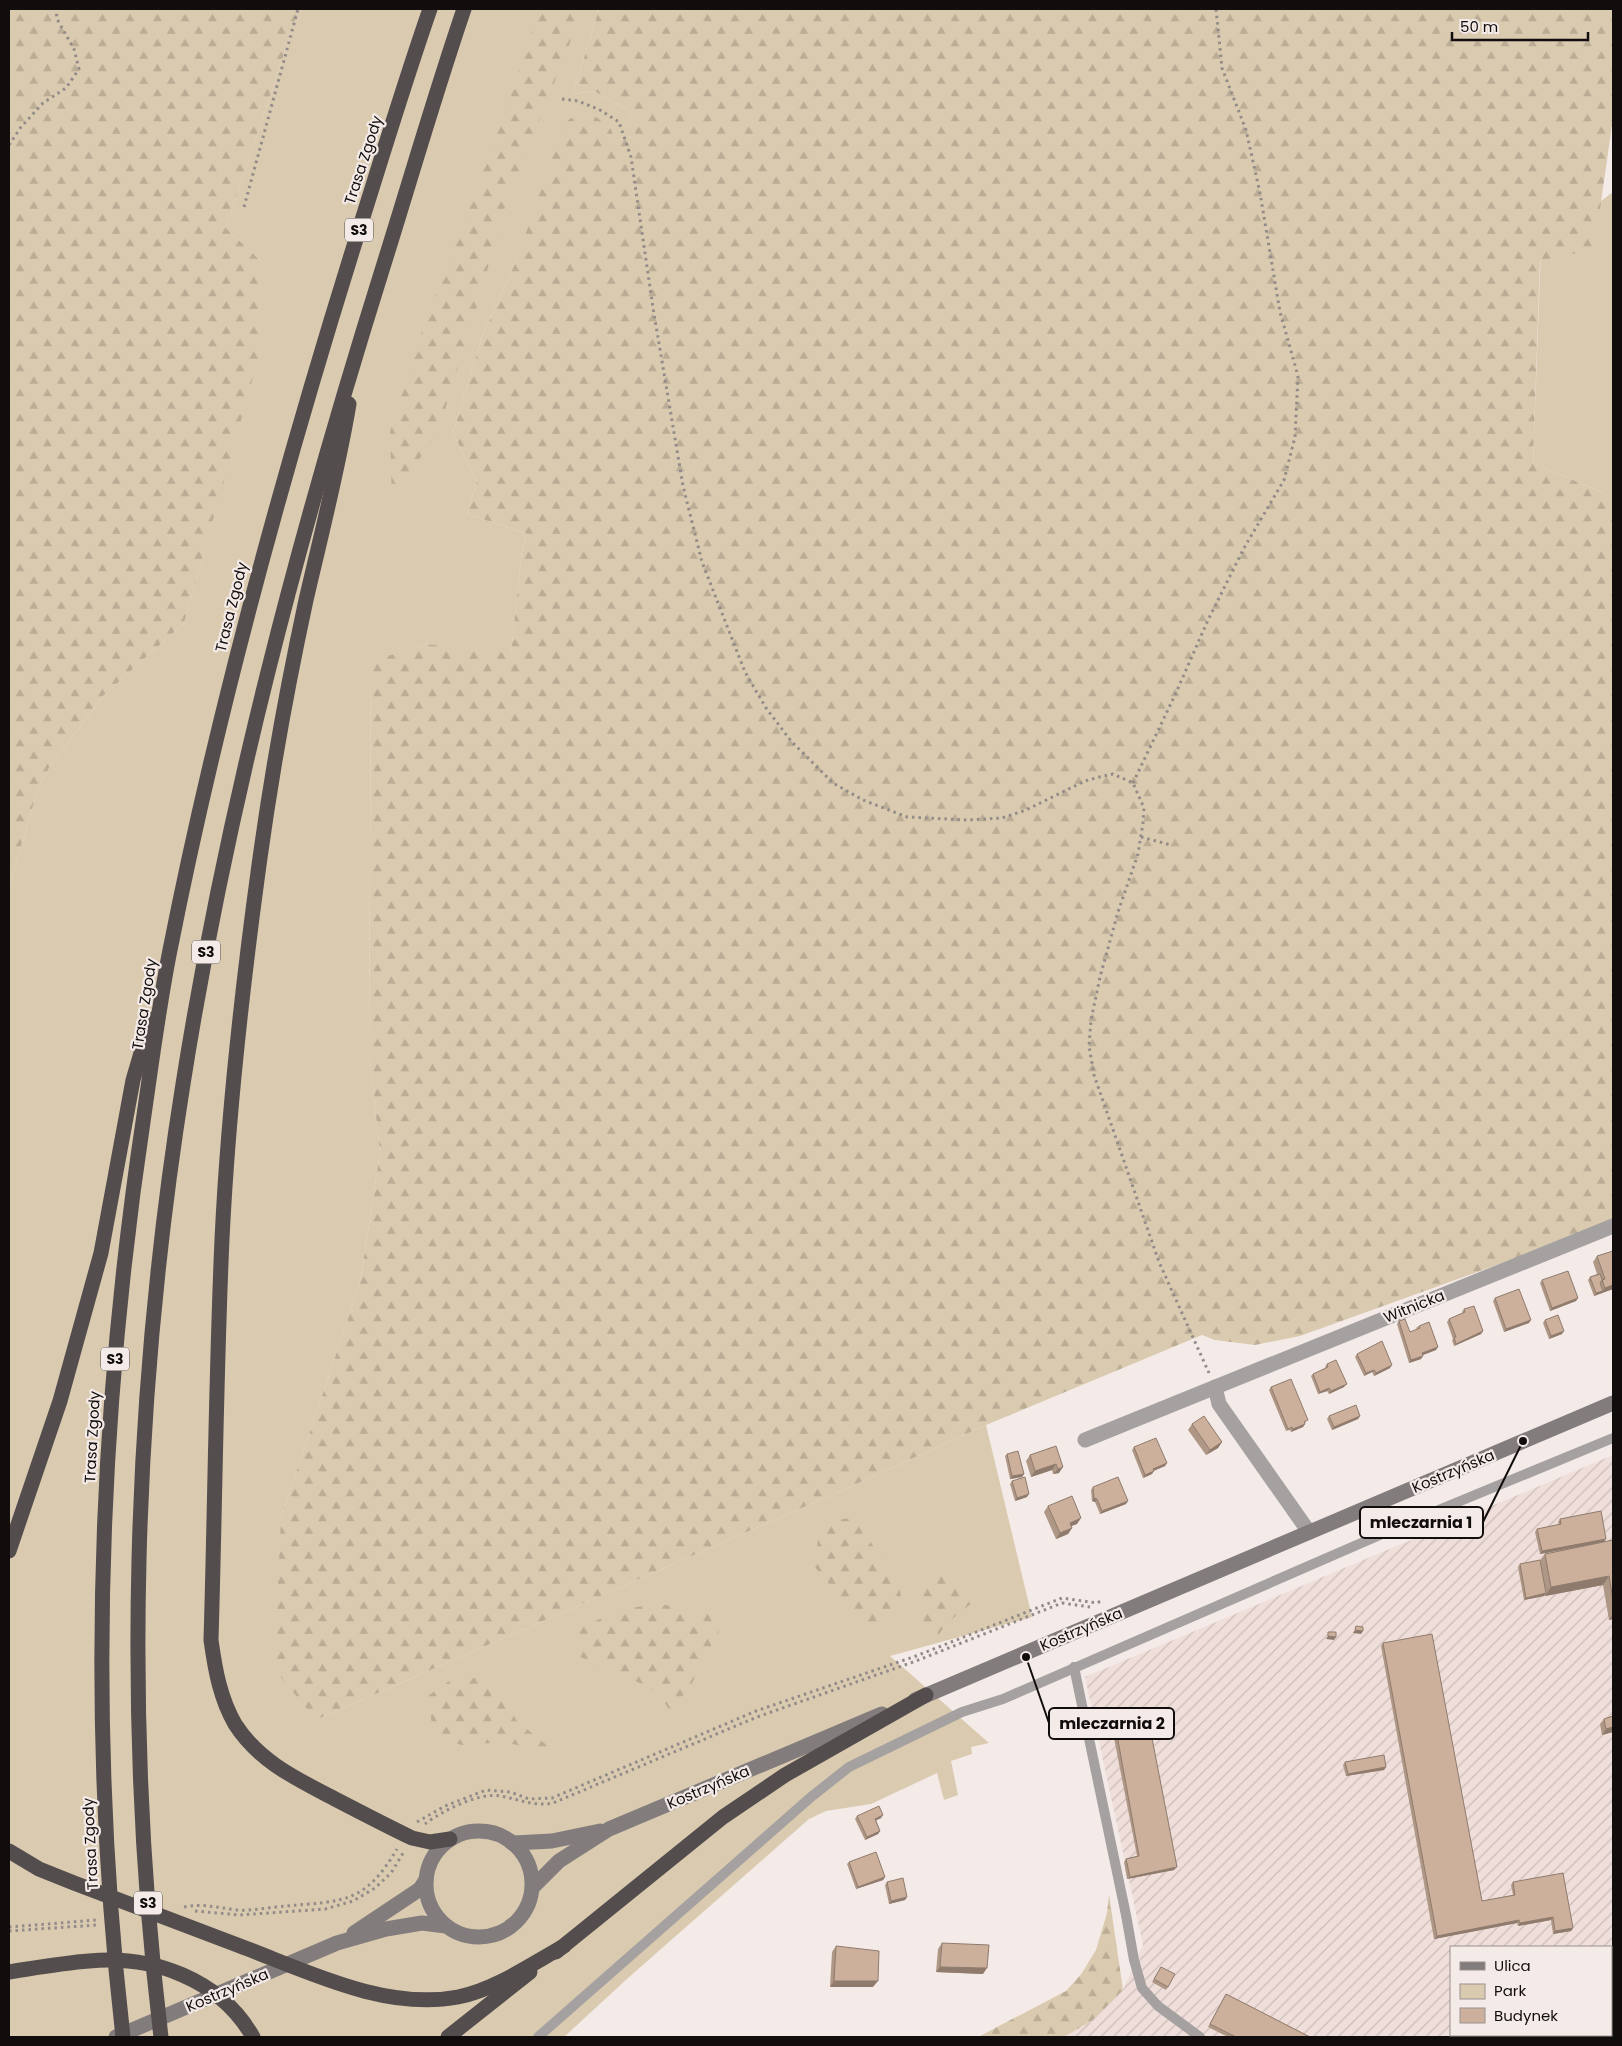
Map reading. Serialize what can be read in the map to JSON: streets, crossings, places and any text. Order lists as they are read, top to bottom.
{
  "streets": {
    "highway": ["Trasa Zgody", "S3"],
    "main road": ["Kostrzyńska"],
    "street": ["Witnicka"]
  },
  "places": ["mleczarnia 1", "mleczarnia 2"],
  "legend": ["Ulica", "Park", "Budynek"],
  "scale_bar": "50 m"
}
